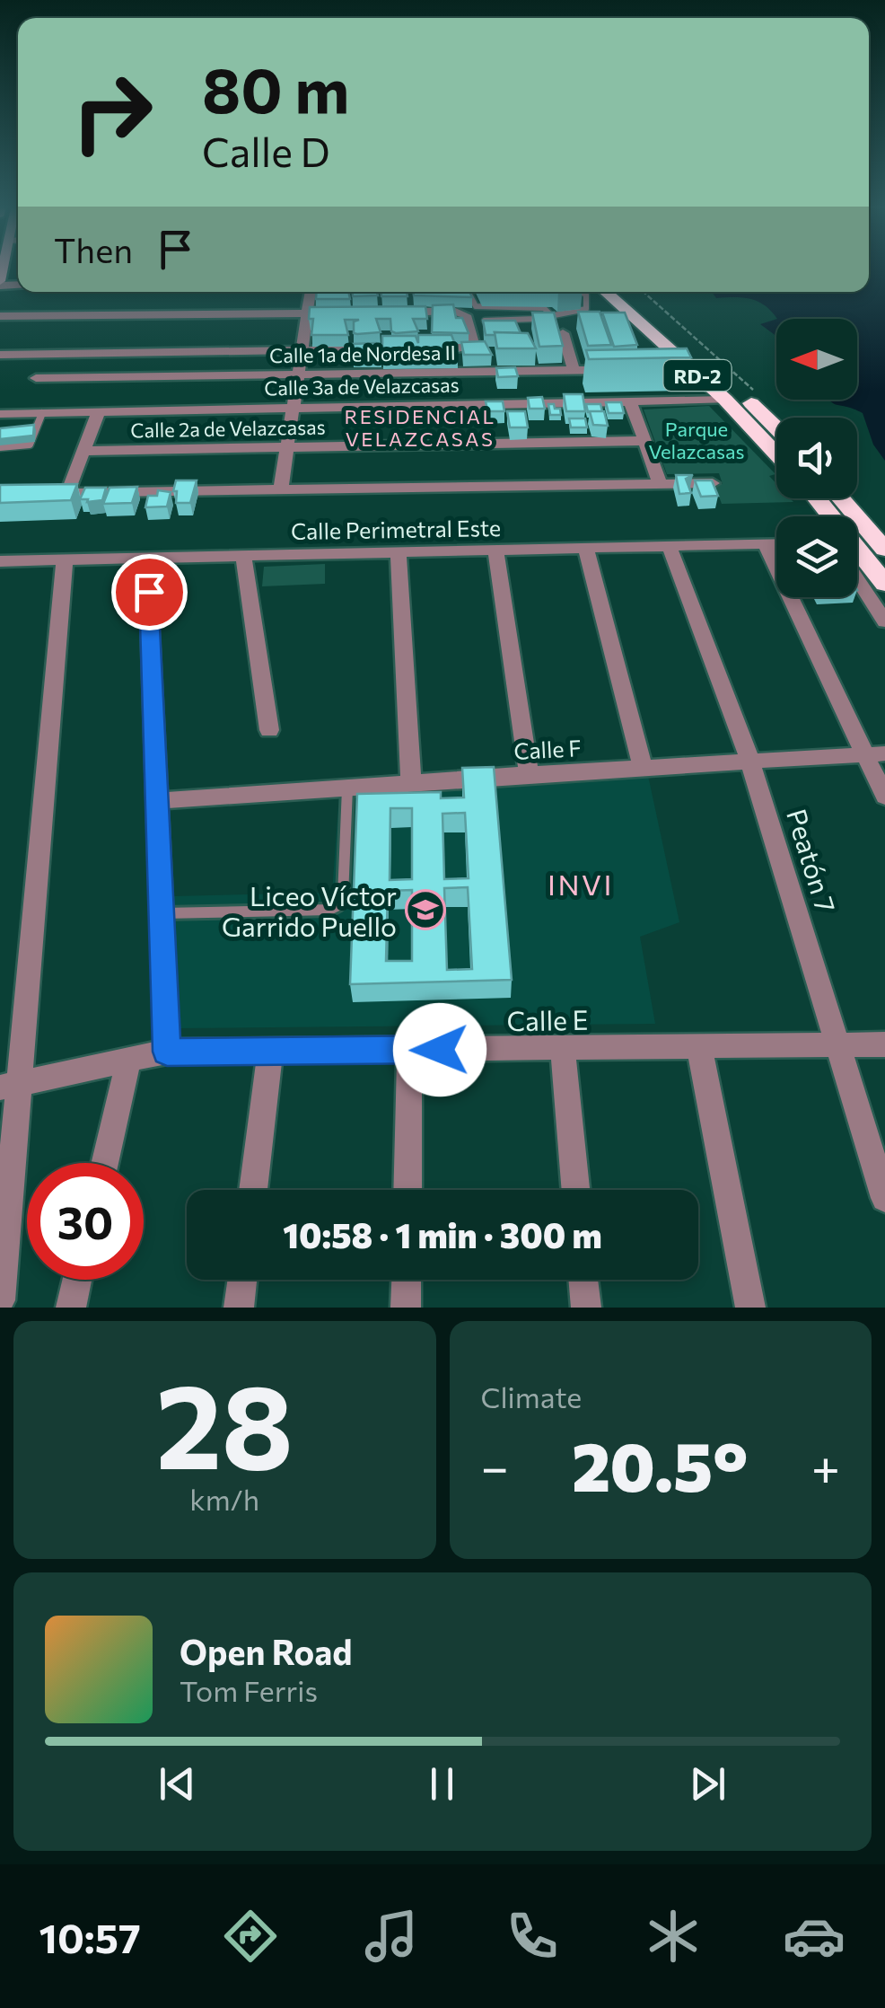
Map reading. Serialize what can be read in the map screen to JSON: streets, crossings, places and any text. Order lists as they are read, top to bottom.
{
  "streets": {
    "highway": ["RD-2"],
    "street": [
      "Calle 1a de Nordesa II",
      "Calle 3a de Velazcasas",
      "Calle 2a de Velazcasas",
      "Calle Perimetral Este",
      "Calle F",
      "Peatón 7",
      "Calle E"
    ]
  },
  "crossings": [
    ["RD-2", "Calle 3a de Velazcasas"],
    ["Calle Perimetral Este", "Peatón 7"],
    ["Calle F", "Peatón 7"],
    ["Peatón 7", "Calle E"]
  ],
  "districts": ["RESIDENCIAL VELAZCASAS", "INVI"],
  "parks": ["Parque Velazcasas"],
  "places": {
    "school or university": ["Liceo Víctor Garrido Puello"]
  },
  "north": "left",
  "page": {
    "turn": ["80 m", "Calle D"],
    "then": "Then",
    "limit": "30",
    "trip": "10:58 · 1 min · 300 m",
    "tile": [
      ["28", "km/h"],
      "Climate"
    ],
    "heat": ["−", "20.5°", "+"],
    "song": ["Open Road", "Tom Ferris"],
    "tabs": "10:57"
  }
}
